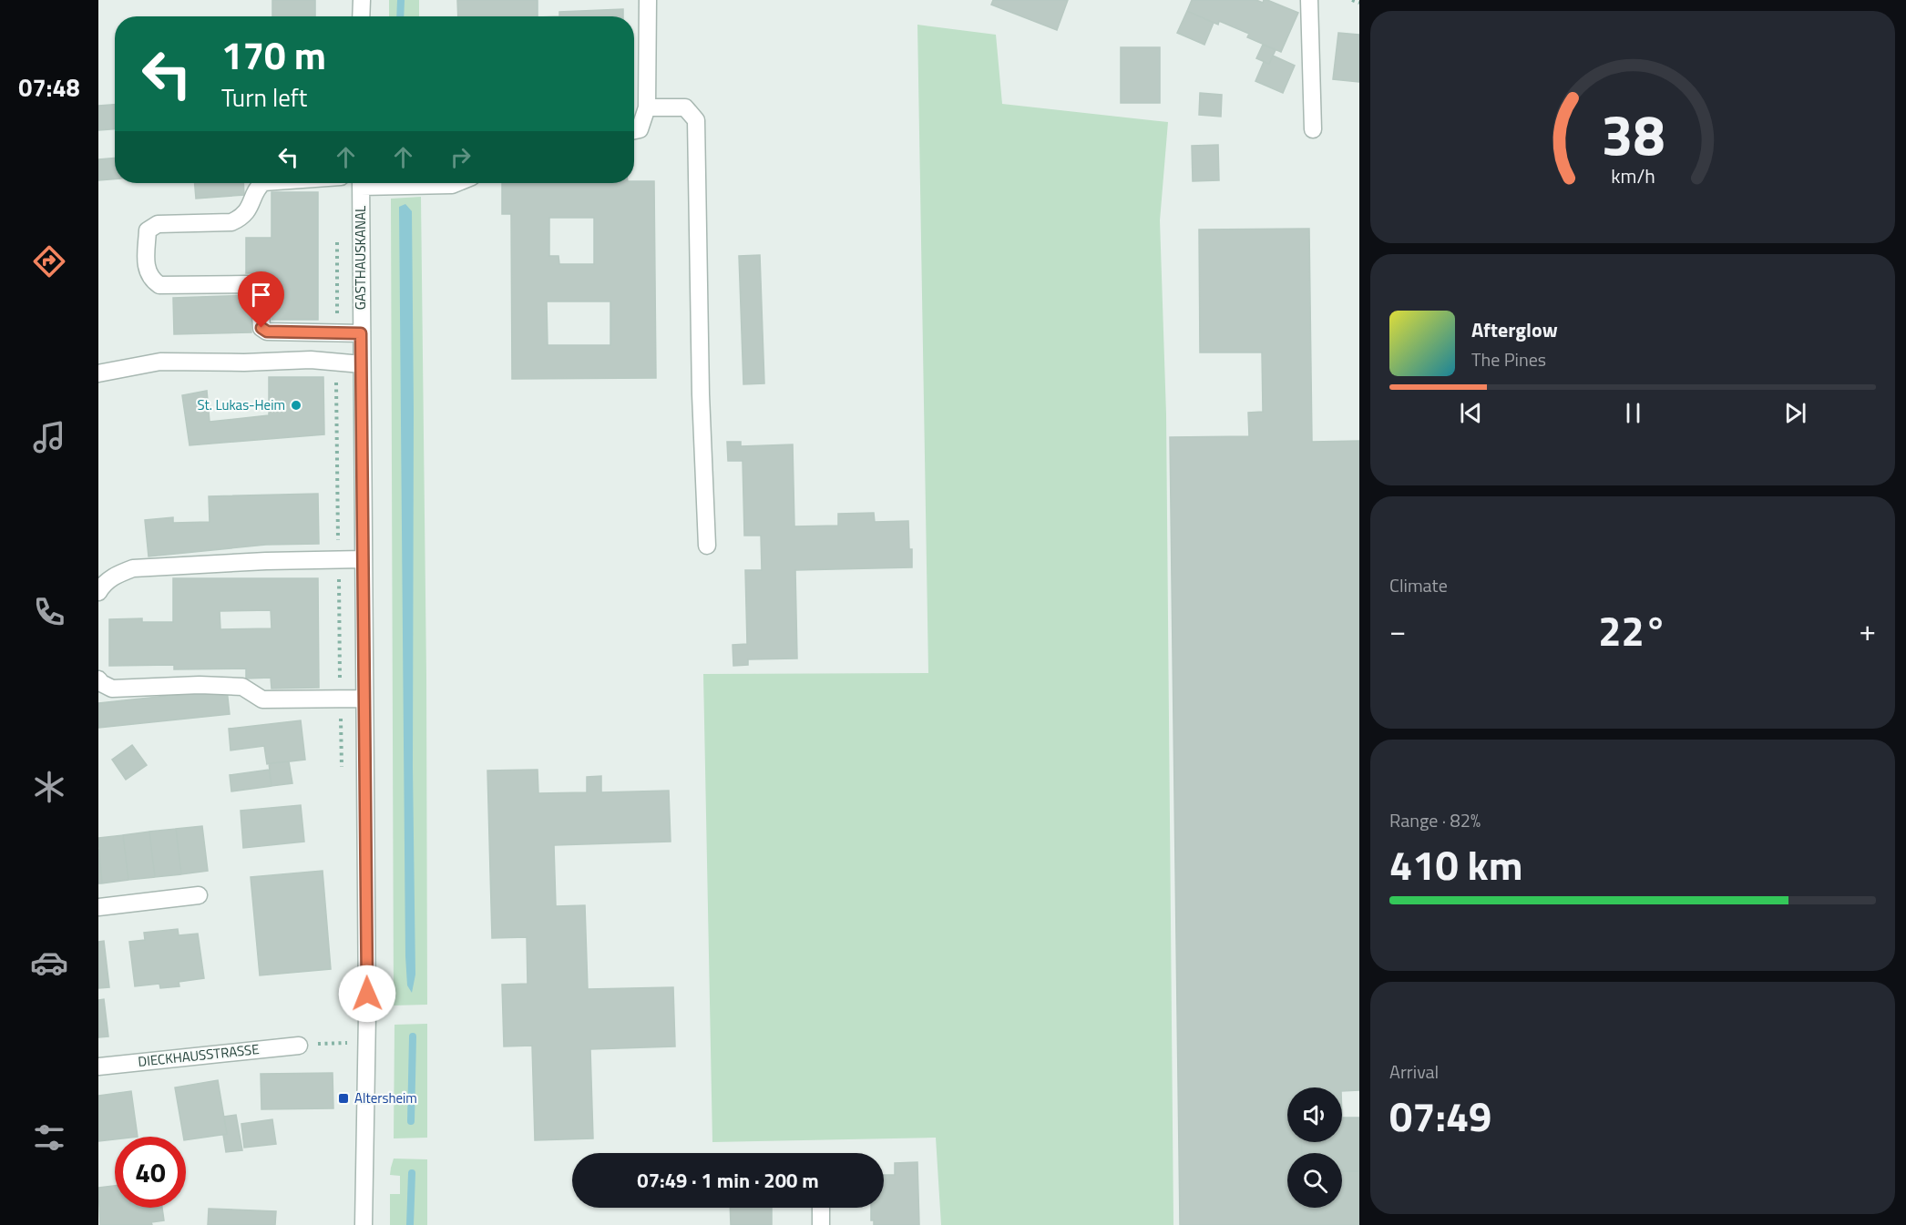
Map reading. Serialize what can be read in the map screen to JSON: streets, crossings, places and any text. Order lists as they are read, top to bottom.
{
  "streets": {
    "street": ["GASTHAUSKANAL", "DIECKHAUSSTRASSE"]
  },
  "places": {
    "other": ["St. Lukas-Heim"],
    "transit": ["Altersheim"]
  },
  "page": {
    "tabs": "07:48",
    "turn": ["170 m", "Turn left"],
    "song": ["Afterglow", "The Pines"],
    "tile": [
      "Climate",
      ["Range · 82%", "410 km"],
      ["Arrival", "07:49"]
    ],
    "heat": ["−", "22°", "+"],
    "limit": "40",
    "trip": "07:49 · 1 min · 200 m",
    "gauge": ["38", "km/h"]
  }
}
